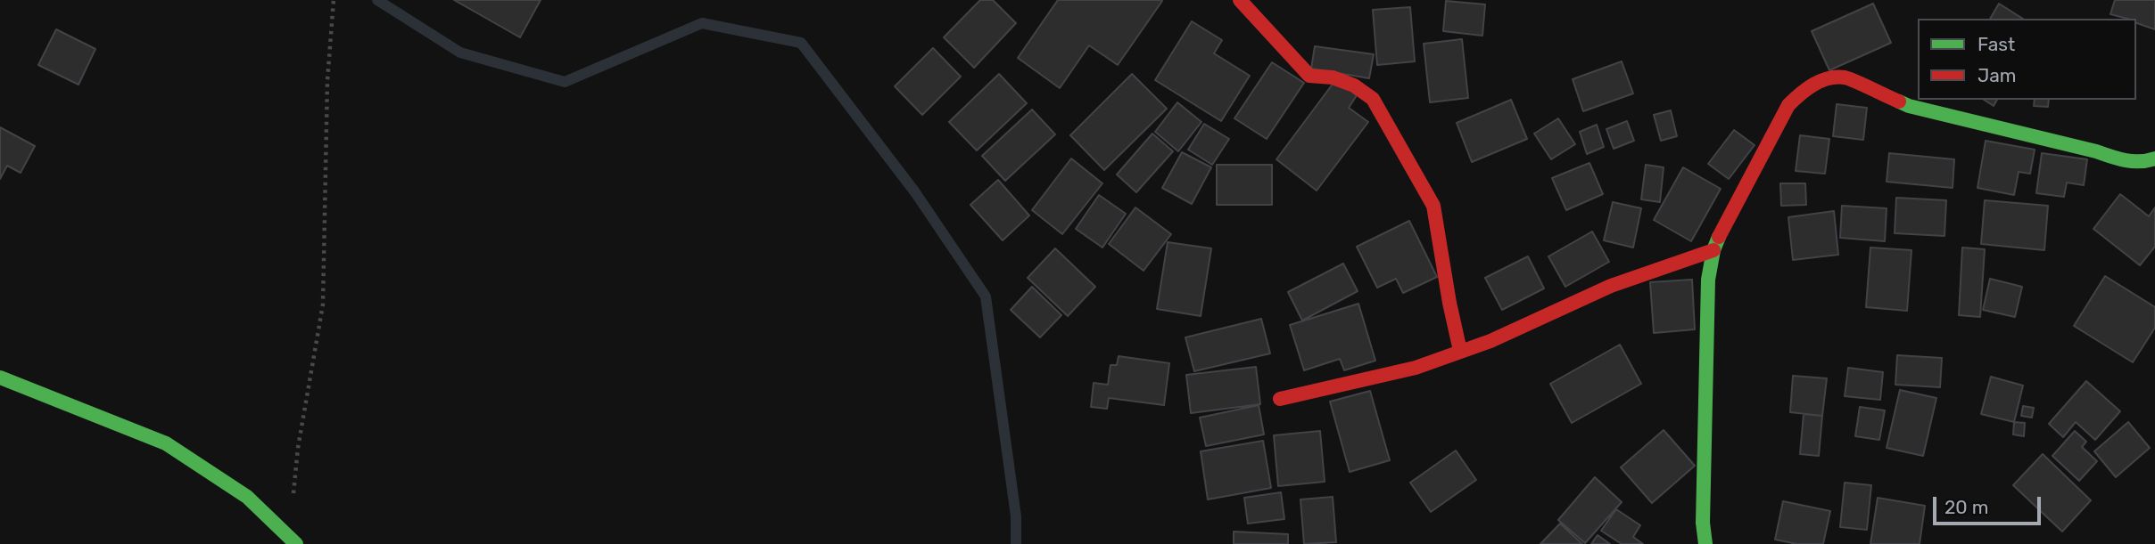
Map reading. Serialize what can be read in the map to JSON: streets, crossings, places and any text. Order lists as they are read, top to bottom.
{
  "legend": ["Fast", "Jam"],
  "scale_bar": "20 m"
}
